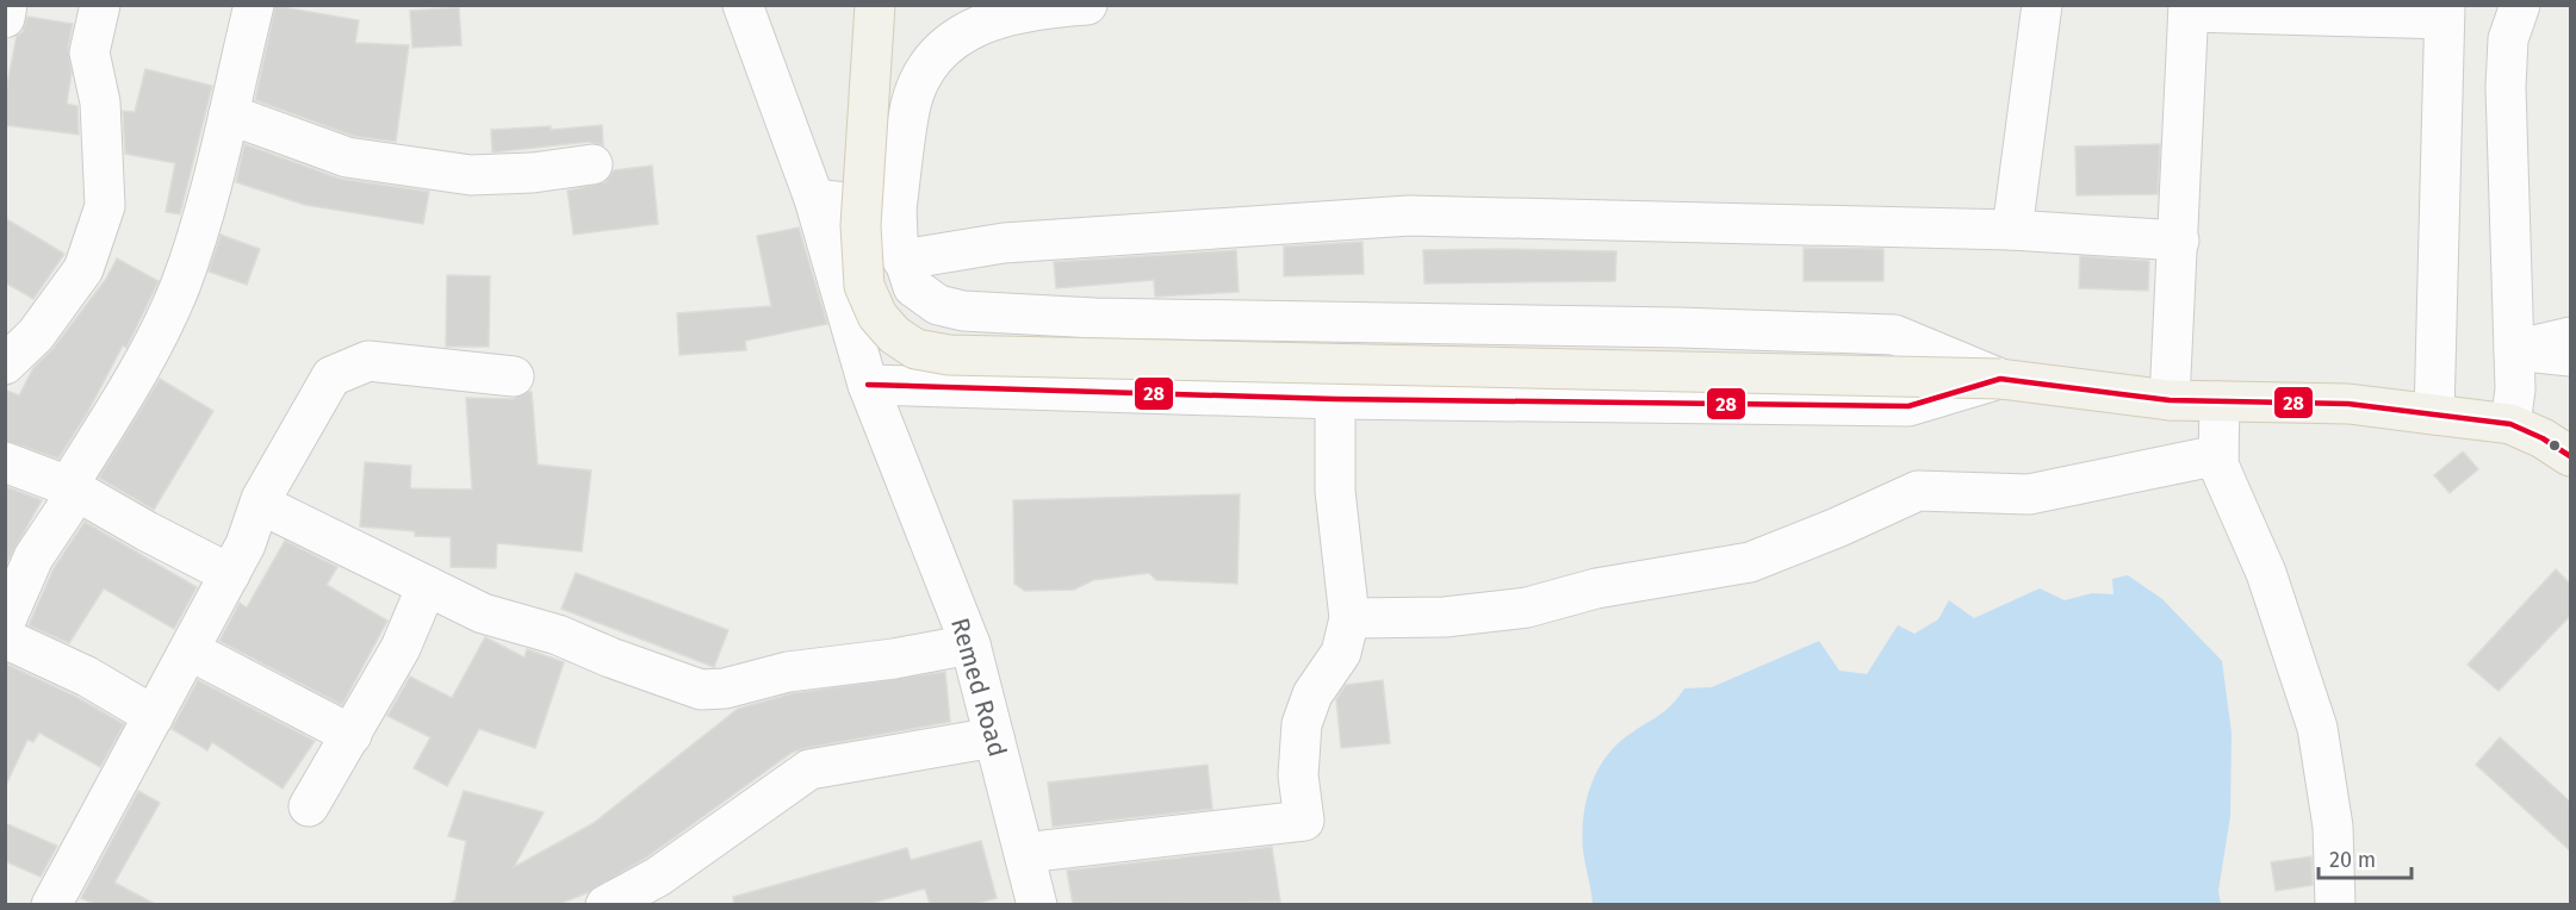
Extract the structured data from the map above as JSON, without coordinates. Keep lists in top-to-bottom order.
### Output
{
  "streets": {
    "street": ["Remed Road"]
  },
  "lines": ["transit line 28"],
  "scale_bar": "20 m"
}
